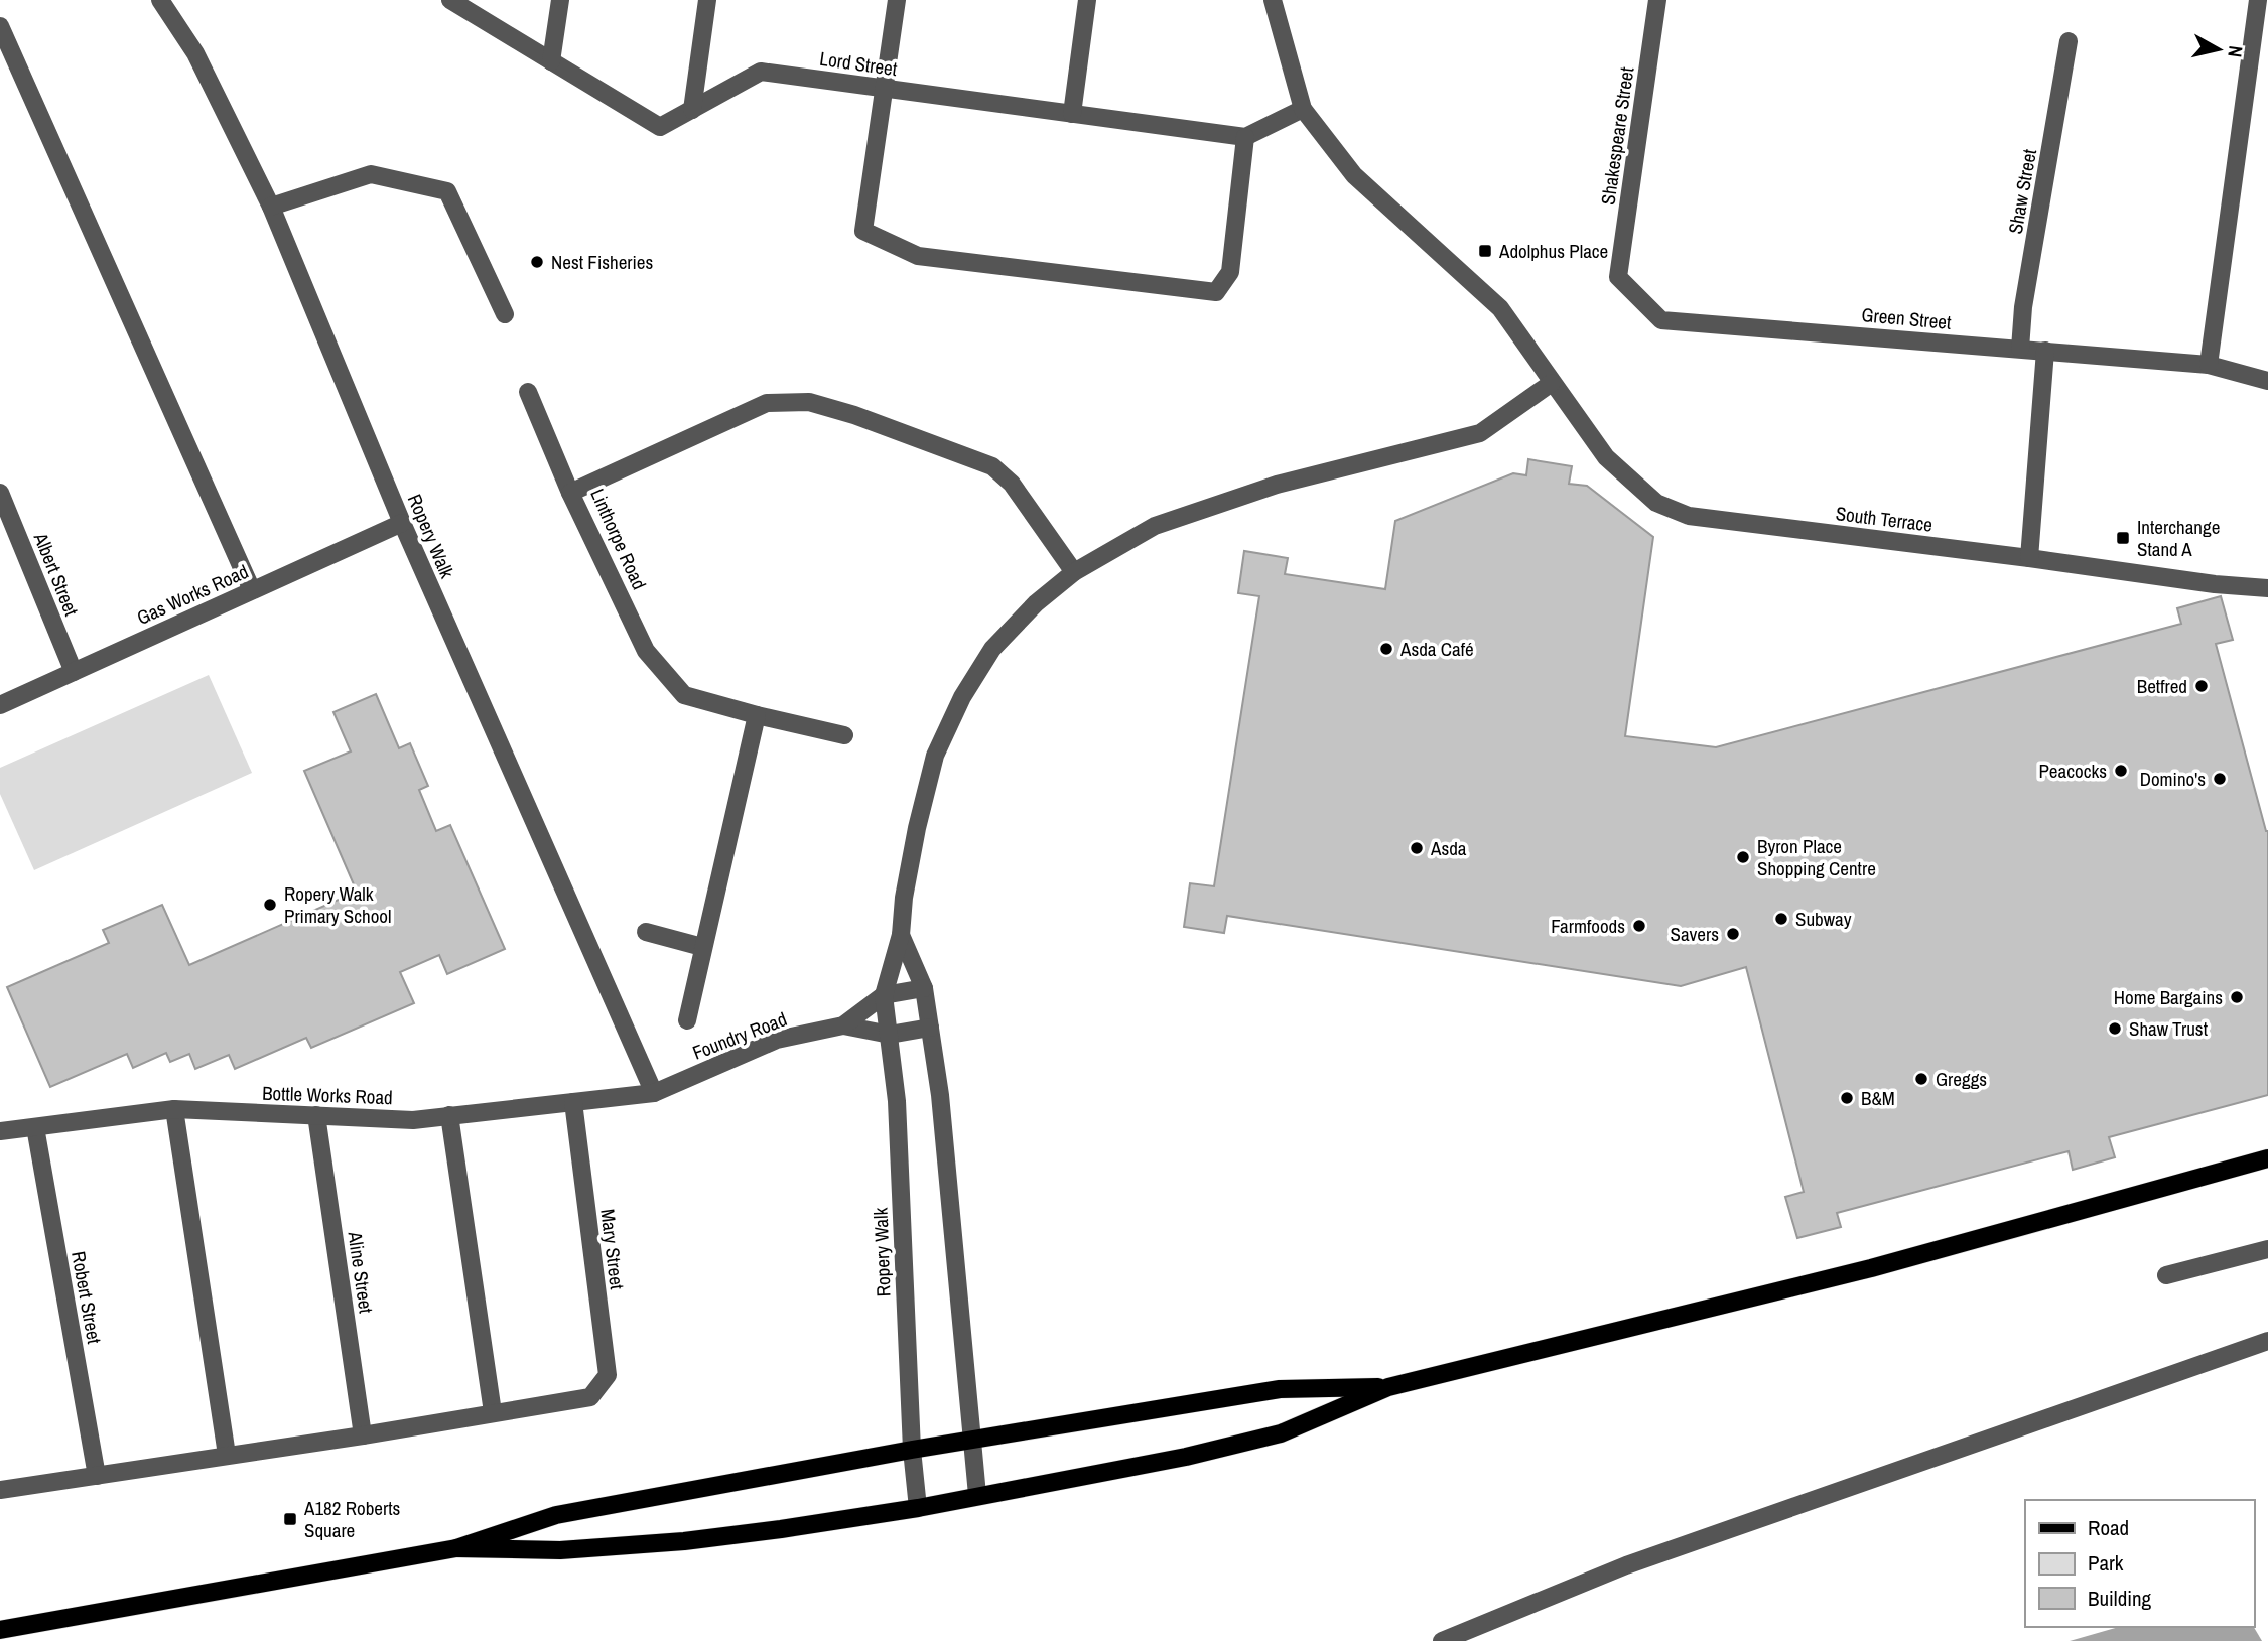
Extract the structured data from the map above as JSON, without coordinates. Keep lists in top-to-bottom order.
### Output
{
  "streets": {
    "street": [
      "Lord Street",
      "Shakespeare Street",
      "Shaw Street",
      "Green Street",
      "South Terrace",
      "Ropery Walk",
      "Linthorpe Road",
      "Albert Street",
      "Gas Works Road",
      "Foundry Road",
      "Bottle Works Road",
      "Mary Street",
      "Aline Street",
      "Robert Street"
    ]
  },
  "crossings": [
    ["Shakespeare Street", "Green Street"],
    ["Shaw Street", "Green Street"],
    ["Ropery Walk", "Gas Works Road"],
    ["Ropery Walk", "Foundry Road"],
    ["Ropery Walk", "Bottle Works Road"],
    ["Albert Street", "Gas Works Road"],
    ["Foundry Road", "Bottle Works Road"],
    ["Bottle Works Road", "Mary Street"],
    ["Bottle Works Road", "Aline Street"],
    ["Bottle Works Road", "Robert Street"]
  ],
  "places": {
    "transit": ["Adolphus Place", "Interchange Stand A", "A182 Roberts Square"],
    "other": [
      "Nest Fisheries",
      "Asda Café",
      "Betfred",
      "Peacocks",
      "Domino's",
      "Asda",
      "Byron Place Shopping Centre",
      "Ropery Walk Primary School",
      "Subway",
      "Farmfoods",
      "Savers",
      "Home Bargains",
      "Shaw Trust",
      "Greggs",
      "B&M"
    ]
  },
  "legend": ["Road", "Park", "Building"],
  "north": "right"
}
